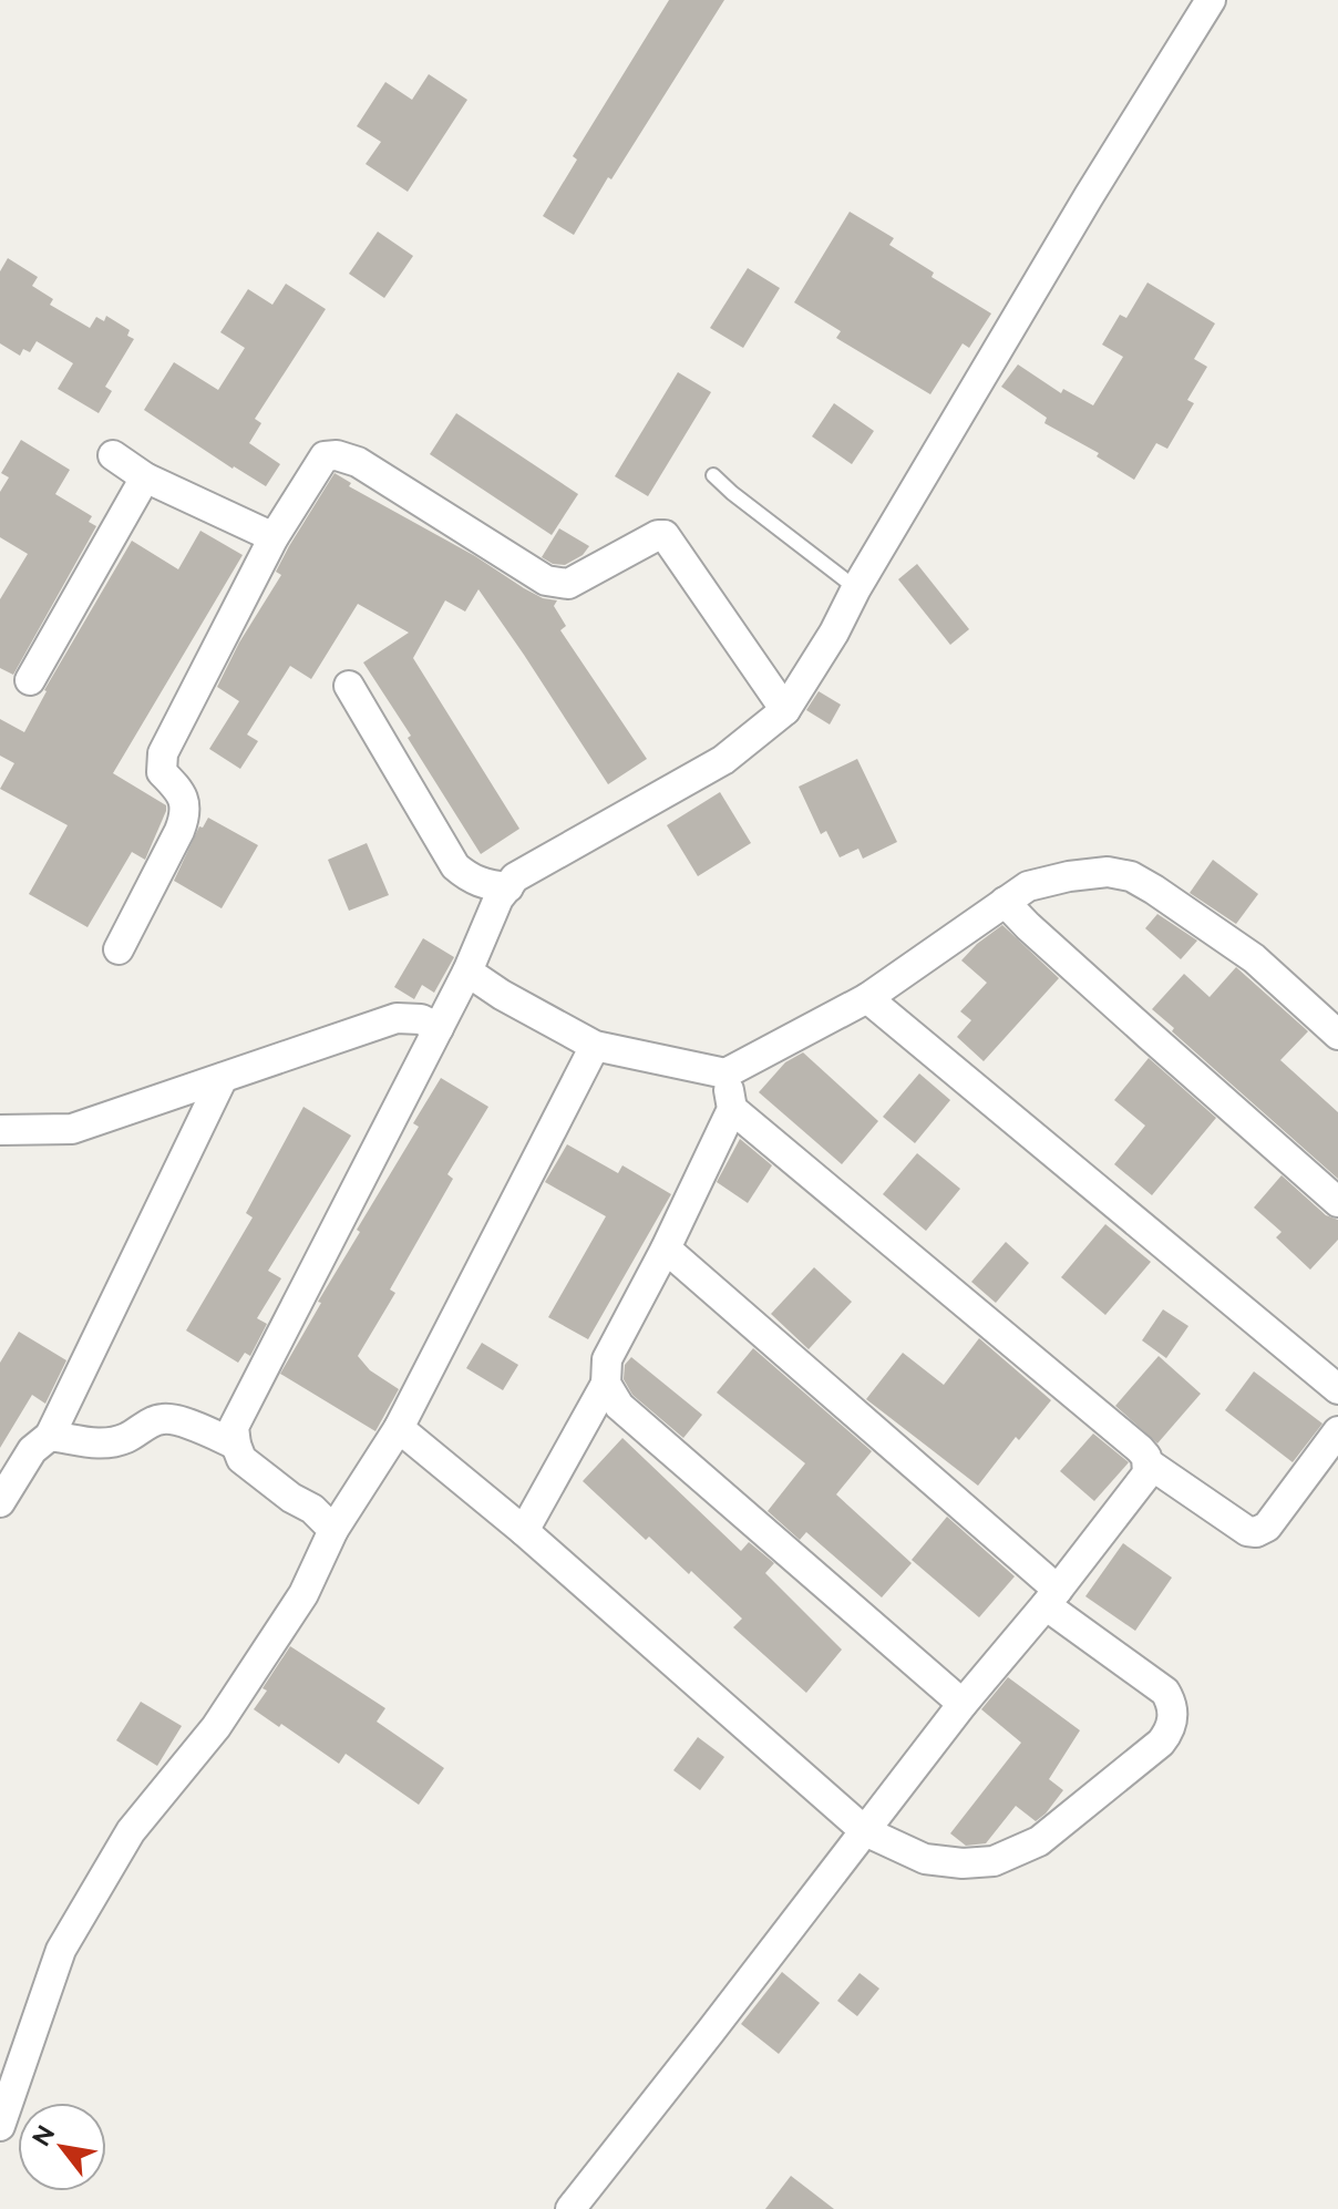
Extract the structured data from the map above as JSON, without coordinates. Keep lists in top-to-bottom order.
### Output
{
  "north": "top left"
}
